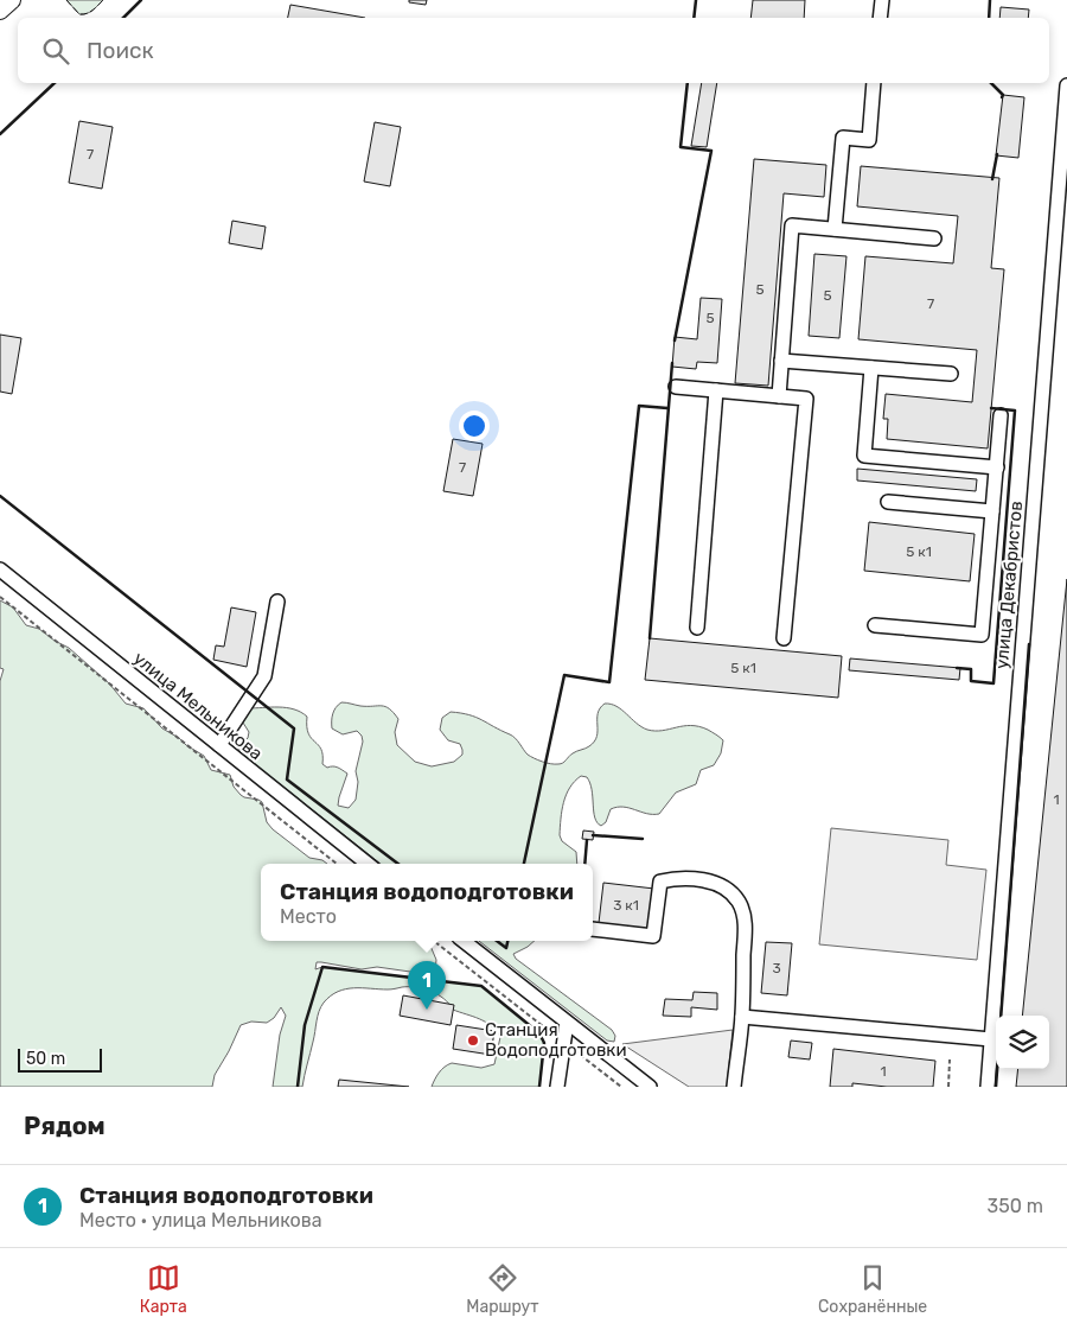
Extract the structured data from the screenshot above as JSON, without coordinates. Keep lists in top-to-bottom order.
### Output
{
  "streets": {
    "street": ["улица Декабристов", "улица Мельникова"]
  },
  "places": ["Станция Водоподготовки"],
  "house_numbers": [
    "7",
    "5",
    "5",
    "7",
    "5",
    "7",
    "5 к1",
    "5 к1",
    "1",
    "3 к1",
    "3",
    "1"
  ],
  "scale_bar": "50 m",
  "page": {
    "search": "Поиск",
    "popup": ["Станция водоподготовки", "Место"],
    "pins": "1",
    "scale": "50 m",
    "heading": "Рядом",
    "list": [
      {
        "mark": "1",
        "name": "Станция водоподготовки",
        "note": "Место · улица Мельникова",
        "value": "350 m"
      }
    ],
    "nav": ["Карта", "Маршрут", "Сохранённые"]
  }
}
